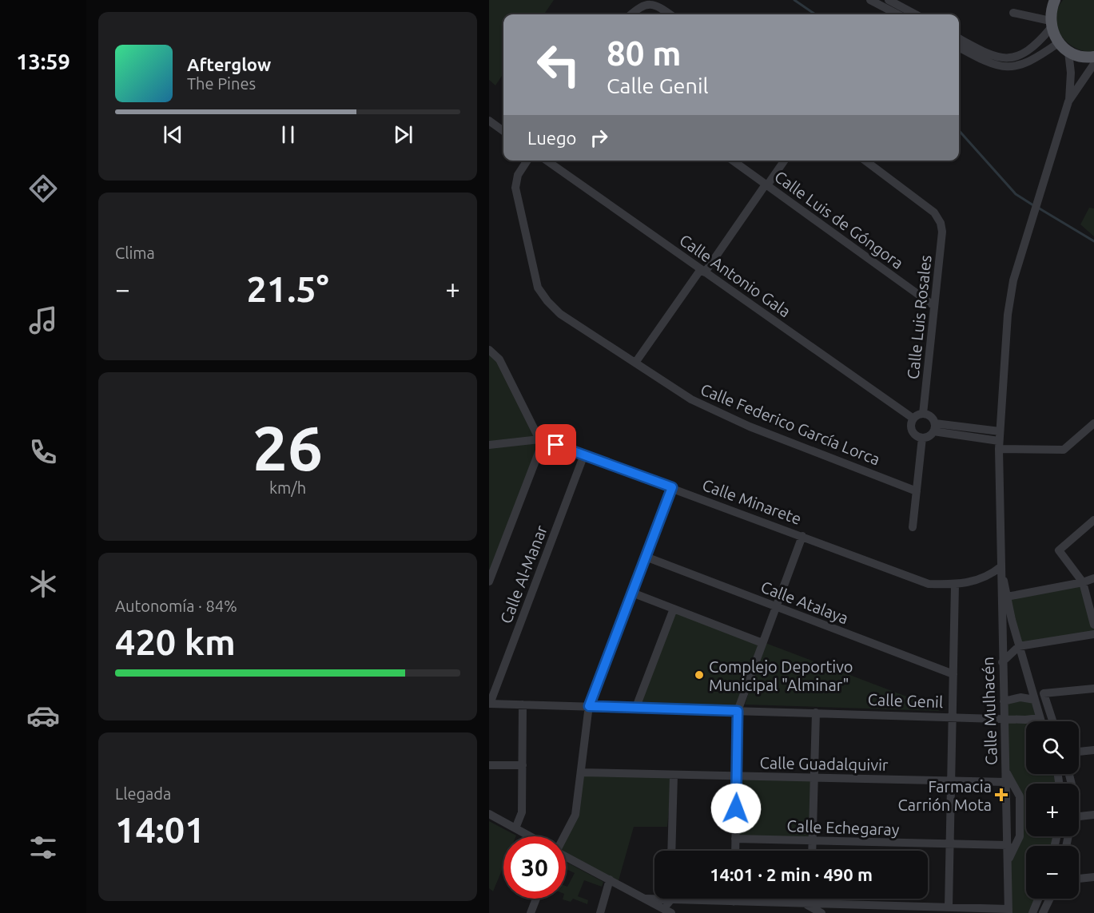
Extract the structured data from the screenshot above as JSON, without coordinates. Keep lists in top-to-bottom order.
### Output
{
  "streets": {
    "street": [
      "Calle Luis de Góngora",
      "Calle Antonio Gala",
      "Calle Luis Rosales",
      "Calle Federico García Lorca",
      "Calle Minarete",
      "Calle Al-Manar",
      "Calle Atalaya",
      "Calle Genil",
      "Calle Mulhacén",
      "Calle Guadalquivir",
      "Calle Echegaray"
    ]
  },
  "crossings": [
    ["Calle Luis de Góngora", "Calle Luis Rosales"],
    ["Calle Antonio Gala", "Calle Luis Rosales"],
    ["Calle Minarete", "Calle Al-Manar"],
    ["Calle Minarete", "Calle Mulhacén"],
    ["Calle Al-Manar", "Calle Genil"],
    ["Calle Genil", "Calle Mulhacén"],
    ["Calle Mulhacén", "Calle Guadalquivir"],
    ["Calle Mulhacén", "Calle Echegaray"]
  ],
  "places": {
    "other": ["Complejo Deportivo Municipal \"Alminar\""],
    "health": ["Farmacia Carrión Mota"]
  },
  "page": {
    "tabs": "13:59",
    "turn": ["80 m", "Calle Genil"],
    "song": ["Afterglow", "The Pines"],
    "then": "Luego",
    "tile": [
      "Clima",
      ["26", "km/h"],
      ["Autonomía · 84%", "420 km"],
      ["Llegada", "14:01"]
    ],
    "heat": ["−", "21.5°", "+"],
    "map_buttons": ["+", "−"],
    "limit": "30",
    "trip": "14:01 · 2 min · 490 m"
  }
}
